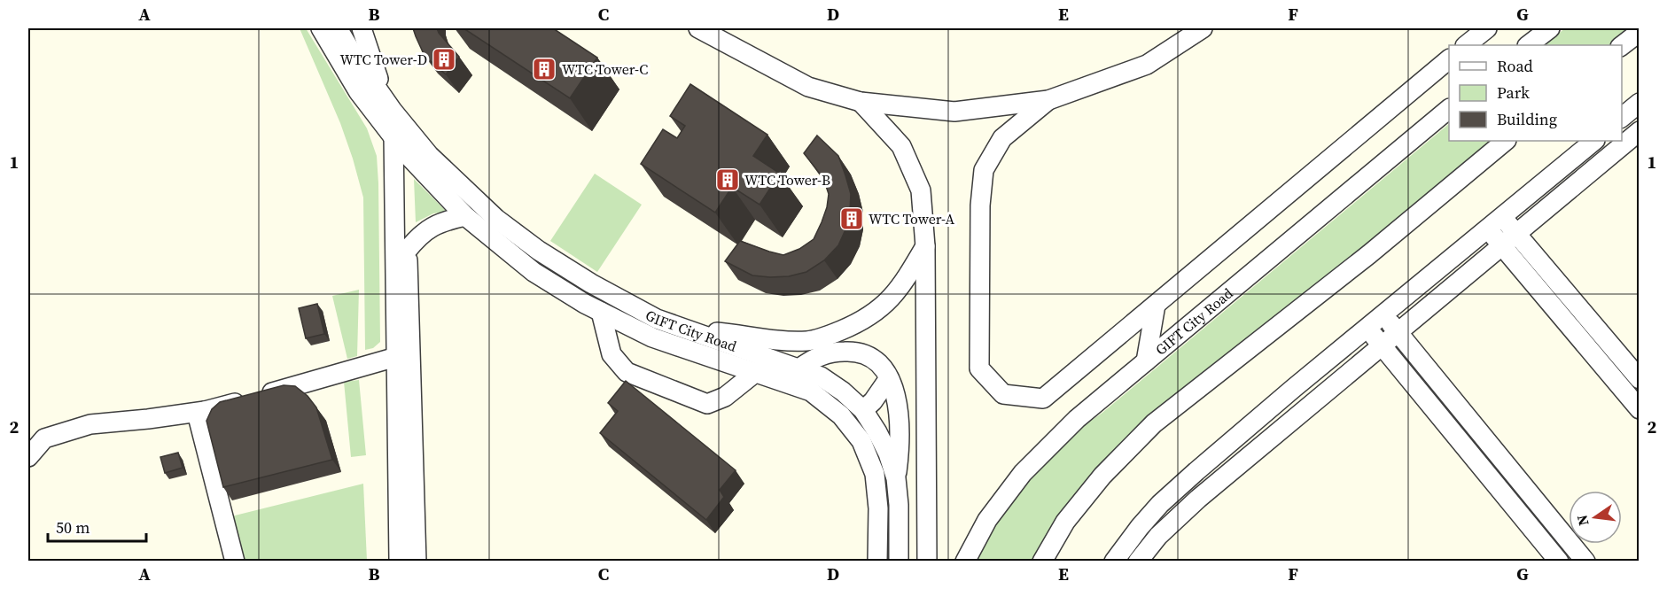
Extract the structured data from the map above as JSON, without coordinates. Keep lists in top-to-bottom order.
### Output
{
  "streets": {
    "street": ["GIFT City Road"]
  },
  "places": {
    "building": [
      "WTC Tower-D",
      "WTC Tower-C",
      "WTC Tower-B",
      "WTC Tower-A"
    ]
  },
  "legend": ["Road", "Park", "Building"],
  "scale_bar": "50 m",
  "north": "left",
  "grid": {
    "columns": [
      "A",
      "B",
      "C",
      "D",
      "E",
      "F",
      "G"
    ],
    "rows": ["1", "2"]
  }
}
